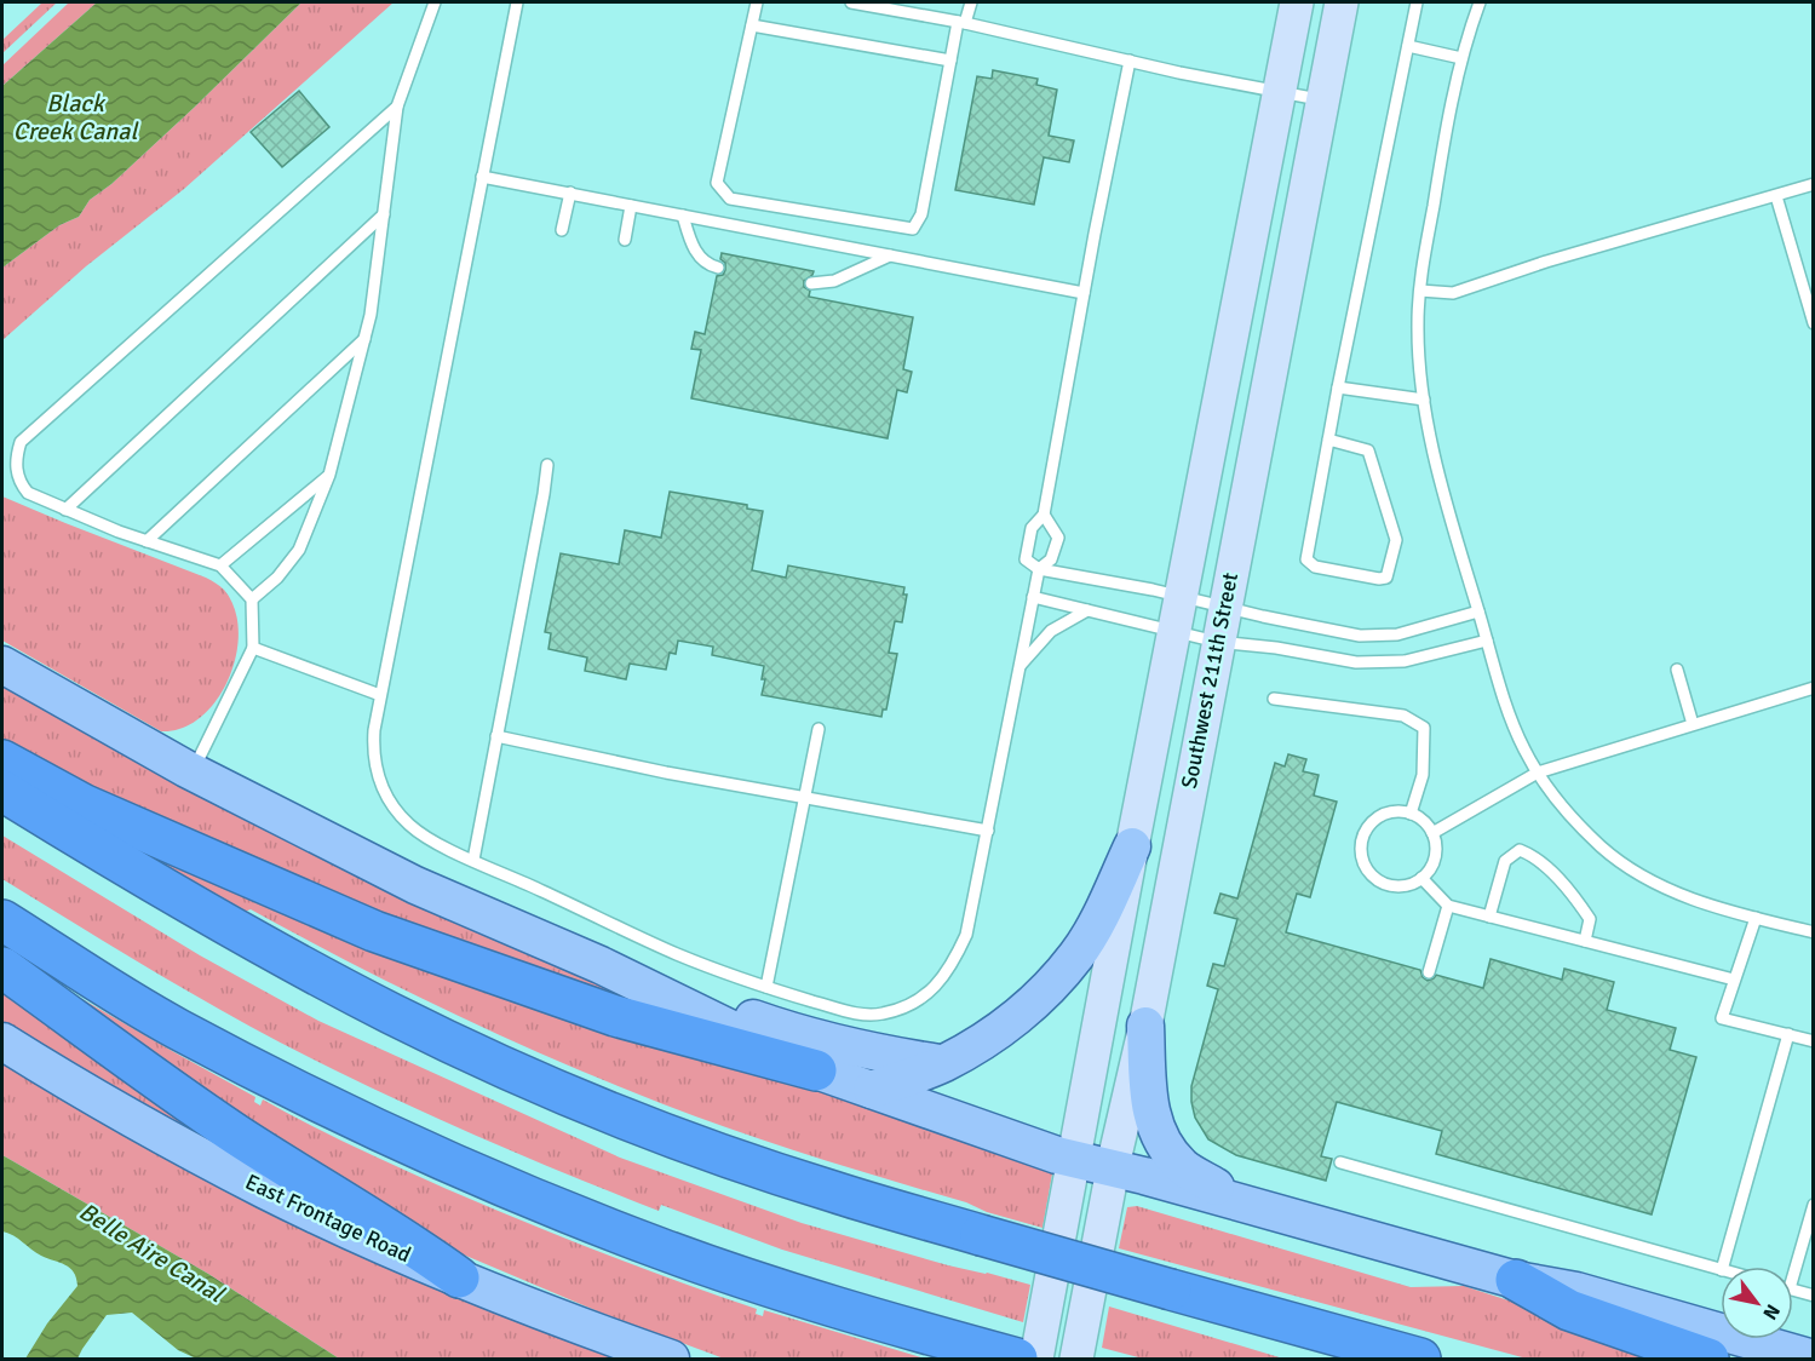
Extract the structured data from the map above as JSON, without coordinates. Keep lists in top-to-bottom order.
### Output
{
  "streets": {
    "main road": ["Southwest 211th Street", "East Frontage Road"]
  },
  "water": ["Black Creek Canal", "Belle Aire Canal"],
  "north": "bottom right"
}
